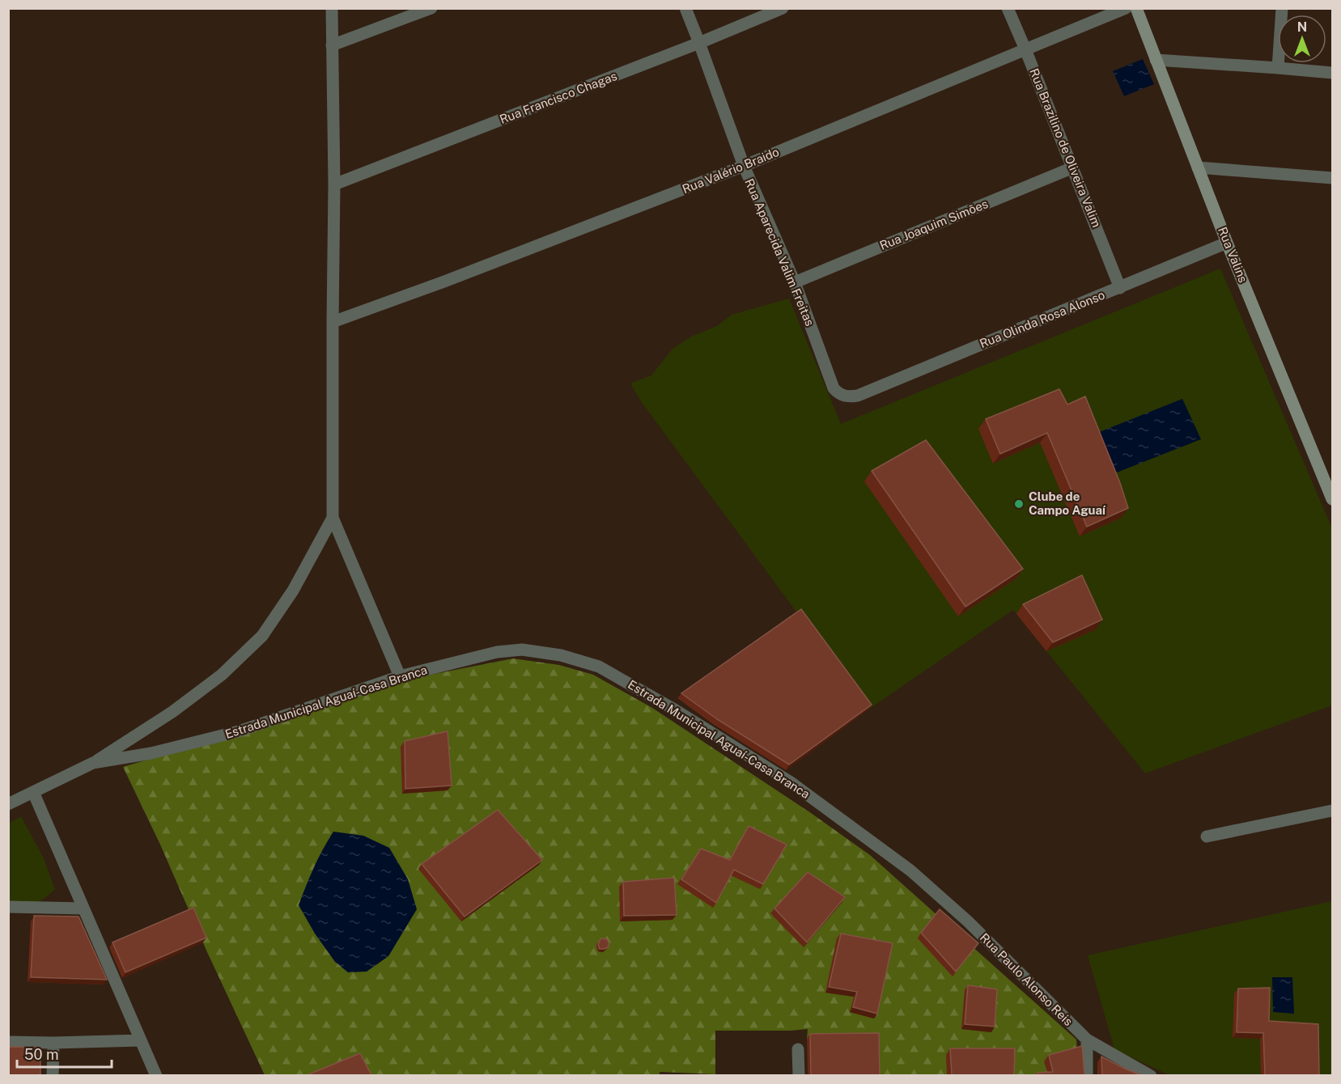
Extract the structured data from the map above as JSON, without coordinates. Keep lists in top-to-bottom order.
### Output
{
  "streets": {
    "street": [
      "Rua Francisco Chagas",
      "Rua Brazilino de Oliveira Valim",
      "Rua Valério Braido",
      "Rua Joaquim Simões",
      "Rua Aparecida Valim Freitas",
      "Rua Valins",
      "Rua Olinda Rosa Alonso",
      "Estrada Municipal Aguaí-Casa Branca",
      "Rua Paulo Alonso Reis"
    ]
  },
  "crossings": [
    ["Rua Francisco Chagas", "Rua Aparecida Valim Freitas"],
    ["Rua Brazilino de Oliveira Valim", "Rua Valério Braido"],
    ["Rua Brazilino de Oliveira Valim", "Rua Joaquim Simões"],
    ["Rua Brazilino de Oliveira Valim", "Rua Olinda Rosa Alonso"],
    ["Rua Valério Braido", "Rua Aparecida Valim Freitas"],
    ["Rua Joaquim Simões", "Rua Aparecida Valim Freitas"],
    ["Rua Aparecida Valim Freitas", "Rua Olinda Rosa Alonso"],
    ["Rua Valins", "Rua Olinda Rosa Alonso"],
    ["Estrada Municipal Aguaí-Casa Branca", "Rua Paulo Alonso Reis"]
  ],
  "places": ["Clube de Campo Aguaí"],
  "scale_bar": "50 m",
  "north": "top"
}
